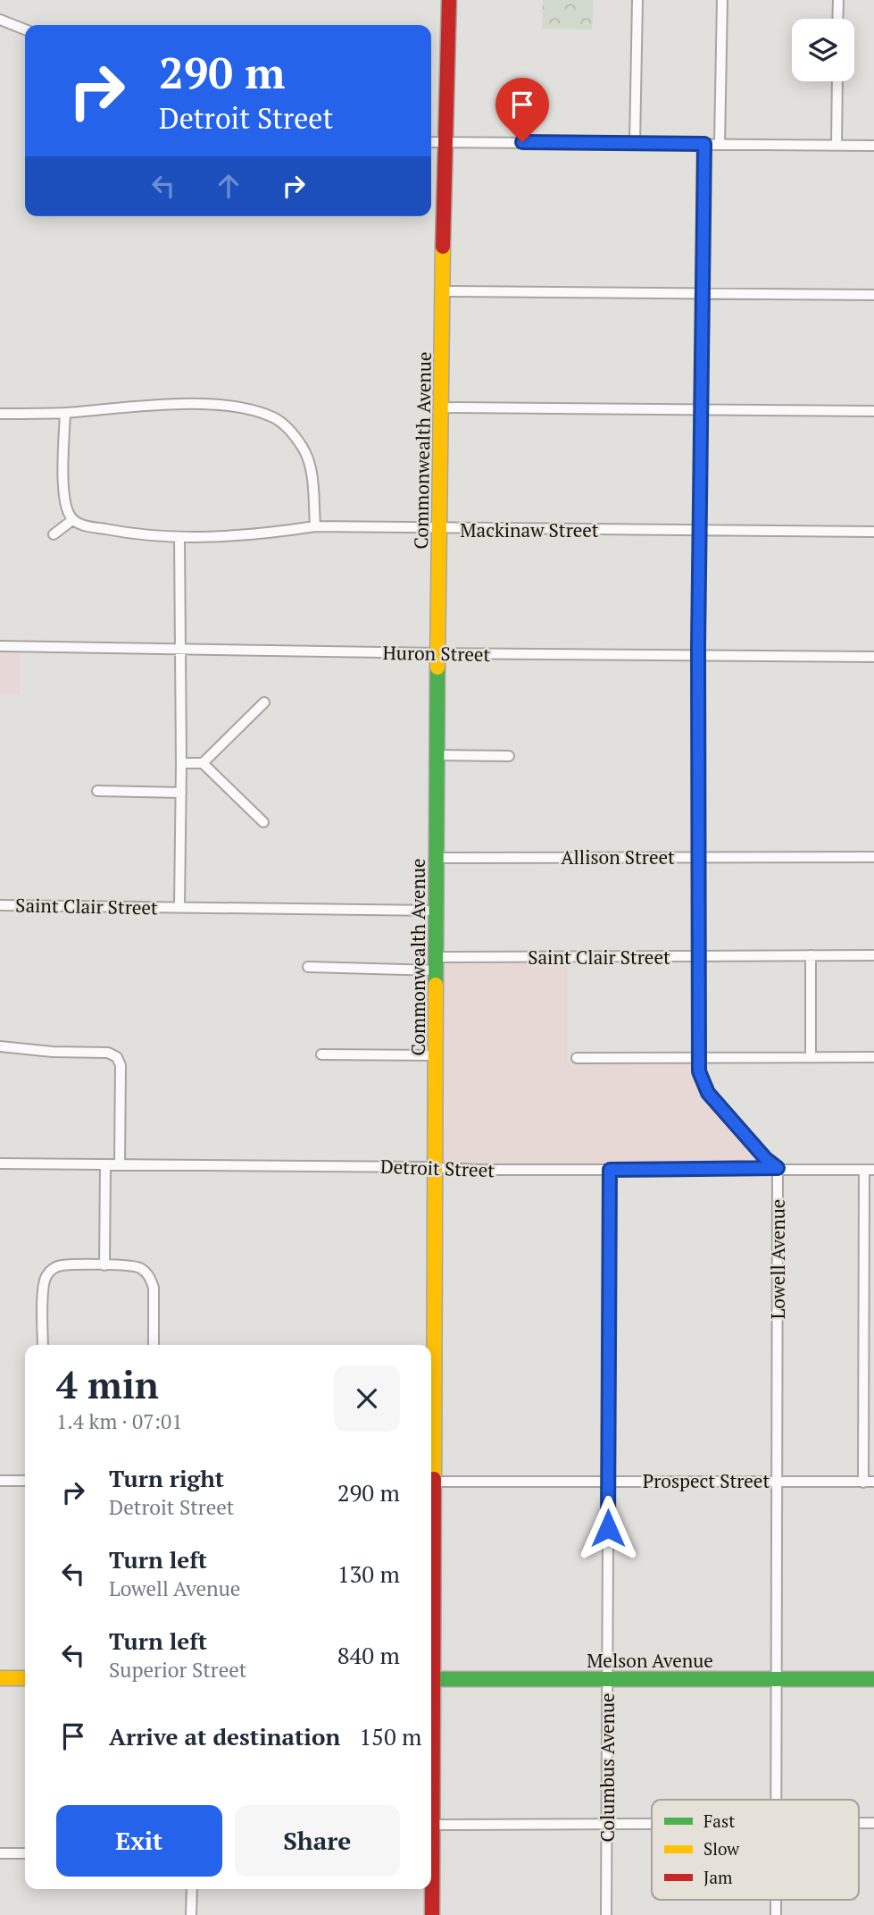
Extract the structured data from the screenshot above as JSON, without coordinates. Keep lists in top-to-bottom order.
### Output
{
  "streets": {
    "main road": ["Commonwealth Avenue", "Melson Avenue"],
    "street": [
      "Mackinaw Street",
      "Huron Street",
      "Allison Street",
      "Saint Clair Street",
      "Detroit Street",
      "Lowell Avenue",
      "Prospect Street",
      "Columbus Avenue"
    ]
  },
  "crossings": [
    ["Commonwealth Avenue", "Mackinaw Street"],
    ["Commonwealth Avenue", "Huron Street"],
    ["Commonwealth Avenue", "Allison Street"],
    ["Commonwealth Avenue", "Saint Clair Street"],
    ["Commonwealth Avenue", "Detroit Street"],
    ["Detroit Street", "Lowell Avenue"],
    ["Detroit Street", "Columbus Avenue"],
    ["Lowell Avenue", "Prospect Street"],
    ["Lowell Avenue", "Melson Avenue"],
    ["Prospect Street", "Columbus Avenue"],
    ["Melson Avenue", "Columbus Avenue"]
  ],
  "legend": ["Fast", "Slow", "Jam"],
  "page": {
    "turn": ["290 m", "Detroit Street"],
    "heading": ["4 min", "1.4 km · 07:01"],
    "list": [
      {
        "name": "Turn right",
        "note": "Detroit Street",
        "value": "290 m"
      },
      {
        "name": "Turn left",
        "note": "Lowell Avenue",
        "value": "130 m"
      },
      {
        "name": "Turn left",
        "note": "Superior Street",
        "value": "840 m"
      },
      {
        "name": "Arrive at destination",
        "value": "150 m"
      }
    ],
    "buttons": ["Exit", "Share"]
  }
}
